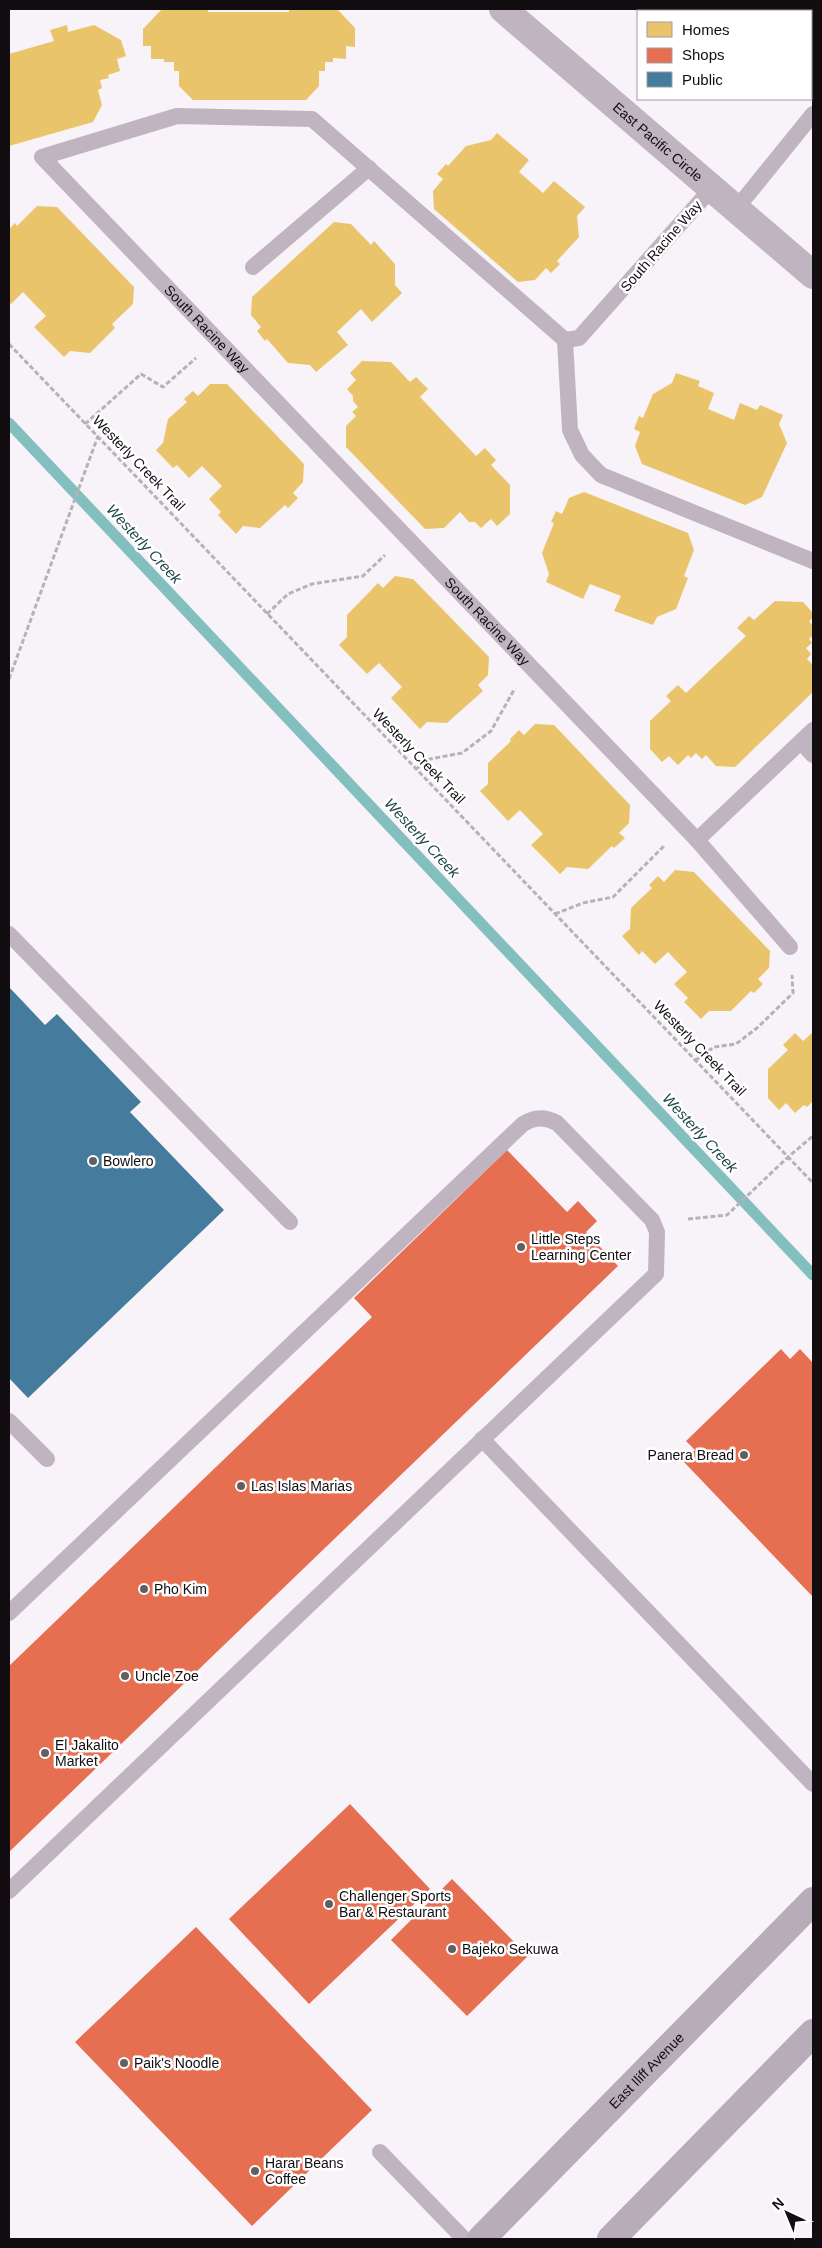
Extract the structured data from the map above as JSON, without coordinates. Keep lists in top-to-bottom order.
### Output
{
  "streets": {
    "main road": ["East Iliff Avenue"],
    "street": ["East Pacific Circle"],
    "lane": ["South Racine Way"],
    "path": ["Westerly Creek Trail"]
  },
  "crossings": [
    ["East Pacific Circle", "South Racine Way"]
  ],
  "water": ["Westerly Creek"],
  "places": [
    "Bowlero",
    "Little Steps Learning Center",
    "Panera Bread",
    "Las Islas Marias",
    "Pho Kim",
    "Uncle Zoe",
    "El Jakalito Market",
    "Challenger Sports Bar & Restaurant",
    "Bajeko Sekuwa",
    "Paik's Noodle",
    "Harar Beans Coffee"
  ],
  "legend": ["Homes", "Shops", "Public"],
  "north": "top left"
}
